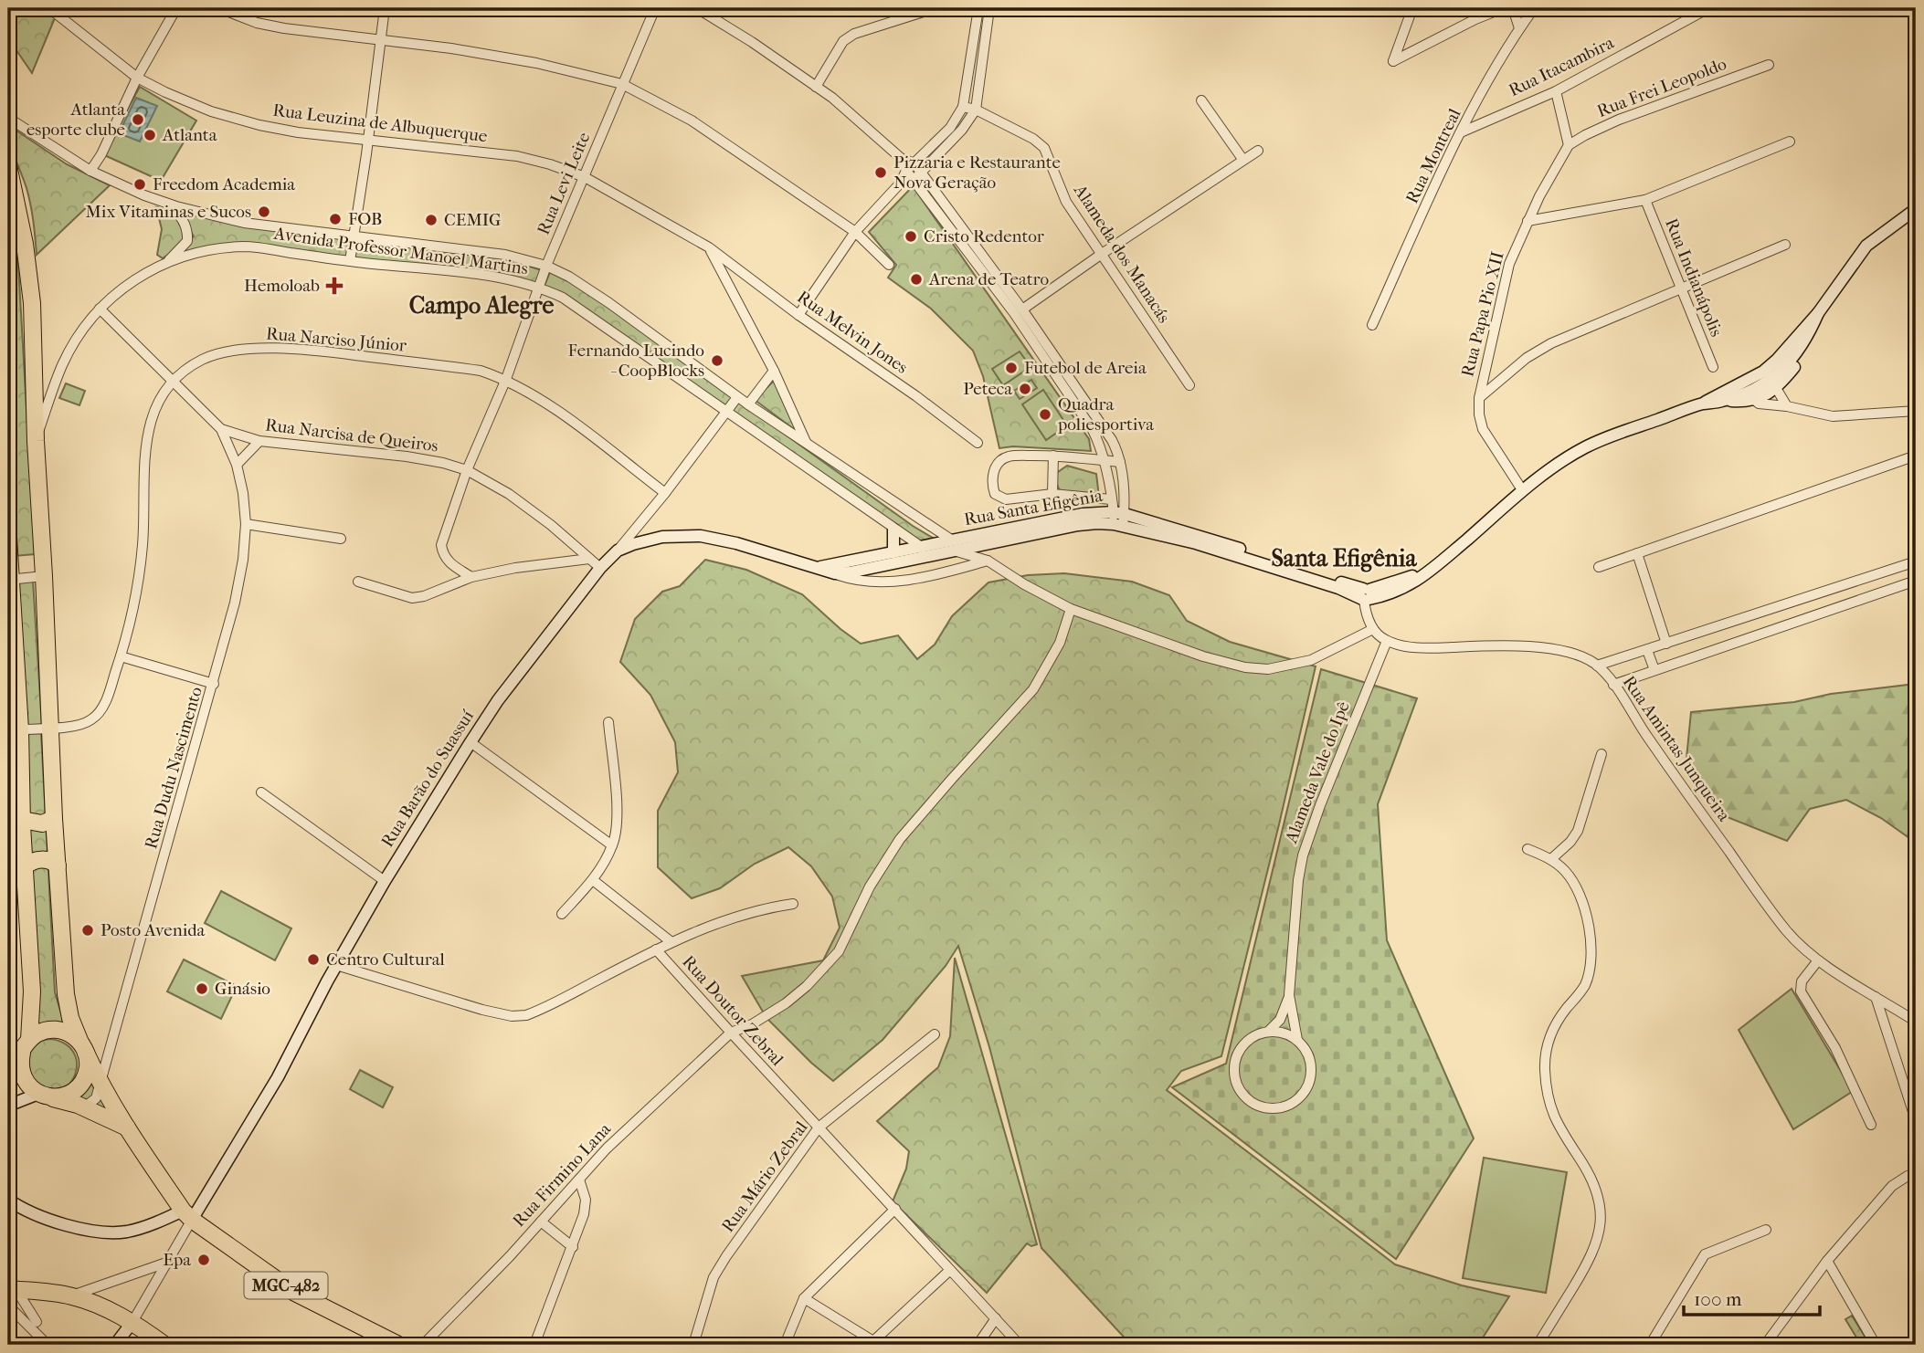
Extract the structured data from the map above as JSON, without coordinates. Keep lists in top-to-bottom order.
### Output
{
  "streets": {
    "highway": ["MGC-482"],
    "main road": ["Rua Santa Efigênia", "Rua Barão do Suassuí"],
    "street": [
      "Rua Itacambira",
      "Rua Frei Leopoldo",
      "Rua Leuzina de Albuquerque",
      "Rua Montreal",
      "Rua Levi Leite",
      "Avenida Professor Manoel Martins",
      "Alameda dos Manacás",
      "Rua Indianápolis",
      "Rua Papa Pio XII",
      "Rua Melvin Jones",
      "Rua Narciso Júnior",
      "Rua Narcisa de Queiros",
      "Rua Amintas Junqueira",
      "Rua Dudu Nascimento",
      "Alameda Vale do Ipê",
      "Rua Doutor Zebral",
      "Rua Firmino Lana",
      "Rua Mário Zebral"
    ]
  },
  "crossings": [
    ["Rua Itacambira", "Rua Montreal"],
    ["Rua Frei Leopoldo", "Rua Papa Pio XII"],
    ["Rua Leuzina de Albuquerque", "Rua Levi Leite"],
    ["Rua Leuzina de Albuquerque", "Rua Melvin Jones"],
    ["Rua Levi Leite", "Avenida Professor Manoel Martins"],
    ["Rua Levi Leite", "Rua Melvin Jones"],
    ["Rua Levi Leite", "Rua Narciso Júnior"],
    ["Rua Levi Leite", "Rua Narcisa de Queiros"],
    ["Avenida Professor Manoel Martins", "Rua Santa Efigênia"],
    ["Avenida Professor Manoel Martins", "Rua Barão do Suassuí"],
    ["Avenida Professor Manoel Martins", "Rua Firmino Lana"],
    ["Avenida Professor Manoel Martins", "MGC-482"],
    ["Rua Narciso Júnior", "Rua Barão do Suassuí"],
    ["Rua Narciso Júnior", "MGC-482"],
    ["Rua Narcisa de Queiros", "Rua Dudu Nascimento"],
    ["Rua Narcisa de Queiros", "Rua Barão do Suassuí"],
    ["Rua Santa Efigênia", "Rua Barão do Suassuí"],
    ["Rua Amintas Junqueira", "Alameda Vale do Ipê"],
    ["Rua Dudu Nascimento", "MGC-482"],
    ["Rua Barão do Suassuí", "MGC-482"],
    ["Rua Doutor Zebral", "Rua Firmino Lana"],
    ["Rua Doutor Zebral", "Rua Mário Zebral"]
  ],
  "districts": ["Campo Alegre", "Santa Efigênia"],
  "places": {
    "other": [
      "Atlanta esporte clube",
      "Atlanta",
      "Pizzaria e Restaurante Nova Geração",
      "Freedom Academia",
      "Mix Vitaminas e Sucos",
      "FOB",
      "CEMIG",
      "Cristo Redentor",
      "Arena de Teatro",
      "Fernando Lucindo - CoopBlocks",
      "Futebol de Areia",
      "Peteca",
      "Quadra poliesportiva",
      "Posto Avenida",
      "Centro Cultural",
      "Ginásio",
      "Epa"
    ],
    "health": ["Hemoloab"]
  },
  "scale_bar": "100 m"
}
